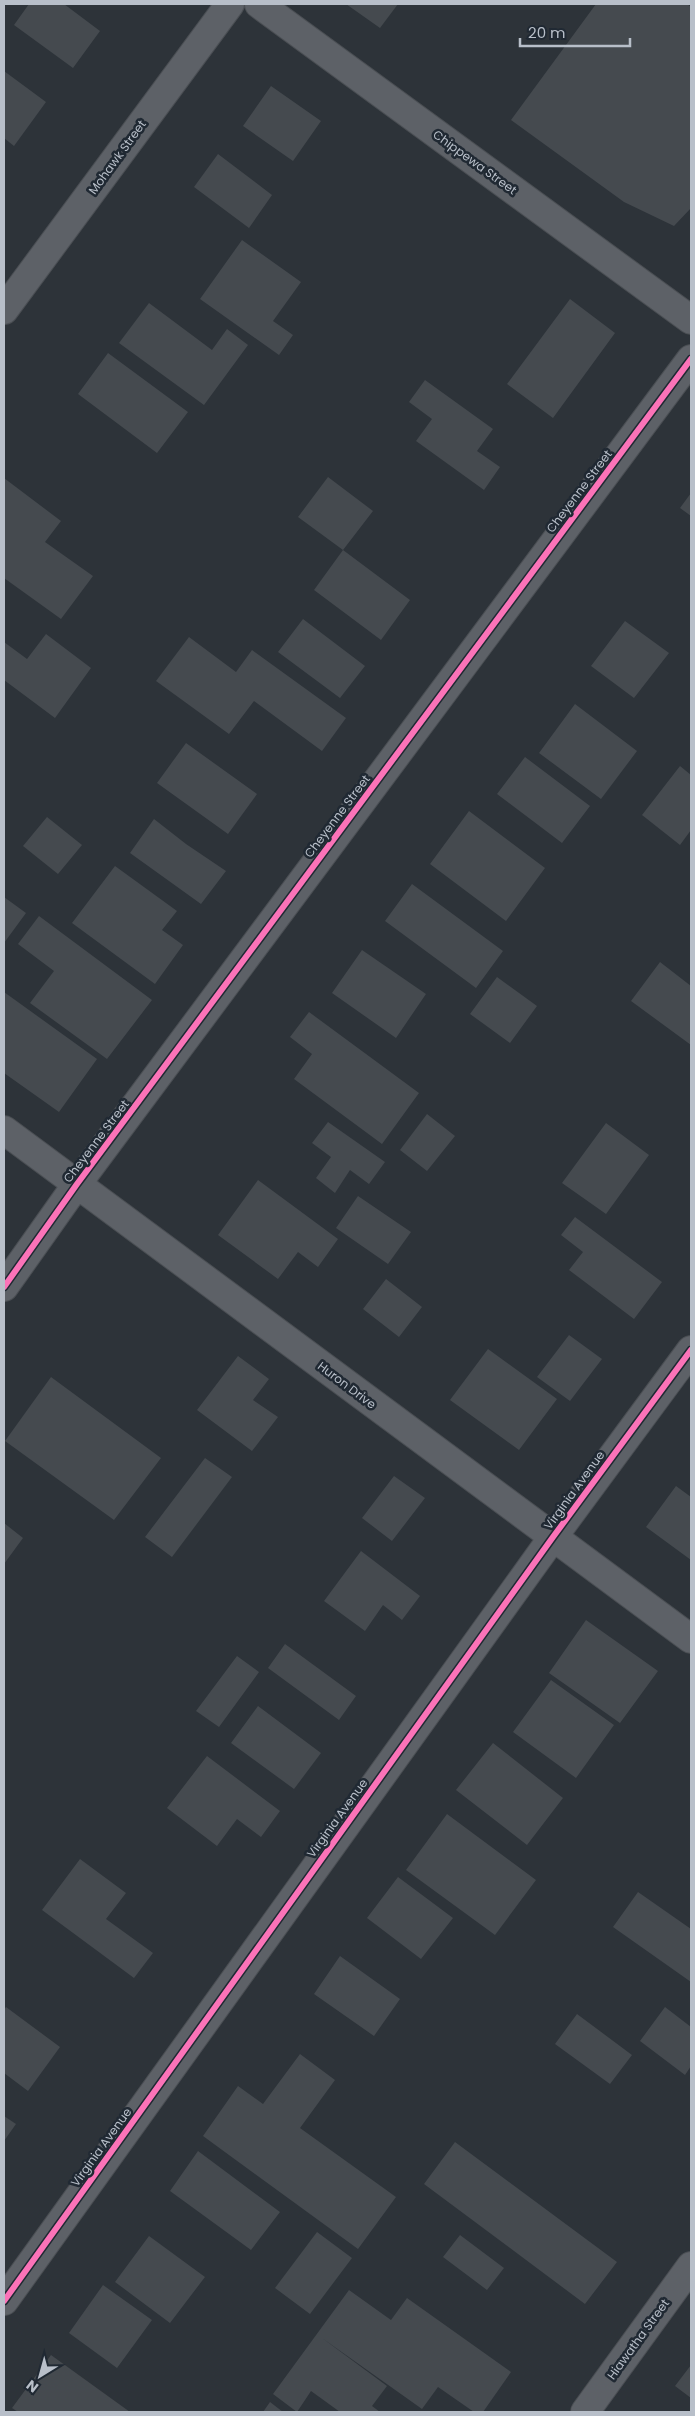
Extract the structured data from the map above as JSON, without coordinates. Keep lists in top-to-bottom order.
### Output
{
  "streets": {
    "street": [
      "Mohawk Street",
      "Chippewa Street",
      "Cheyenne Street",
      "Huron Drive",
      "Virginia Avenue",
      "Hiawatha Street"
    ]
  },
  "crossings": [
    ["Cheyenne Street", "Huron Drive"],
    ["Huron Drive", "Virginia Avenue"]
  ],
  "scale_bar": "20 m",
  "north": "bottom left"
}
